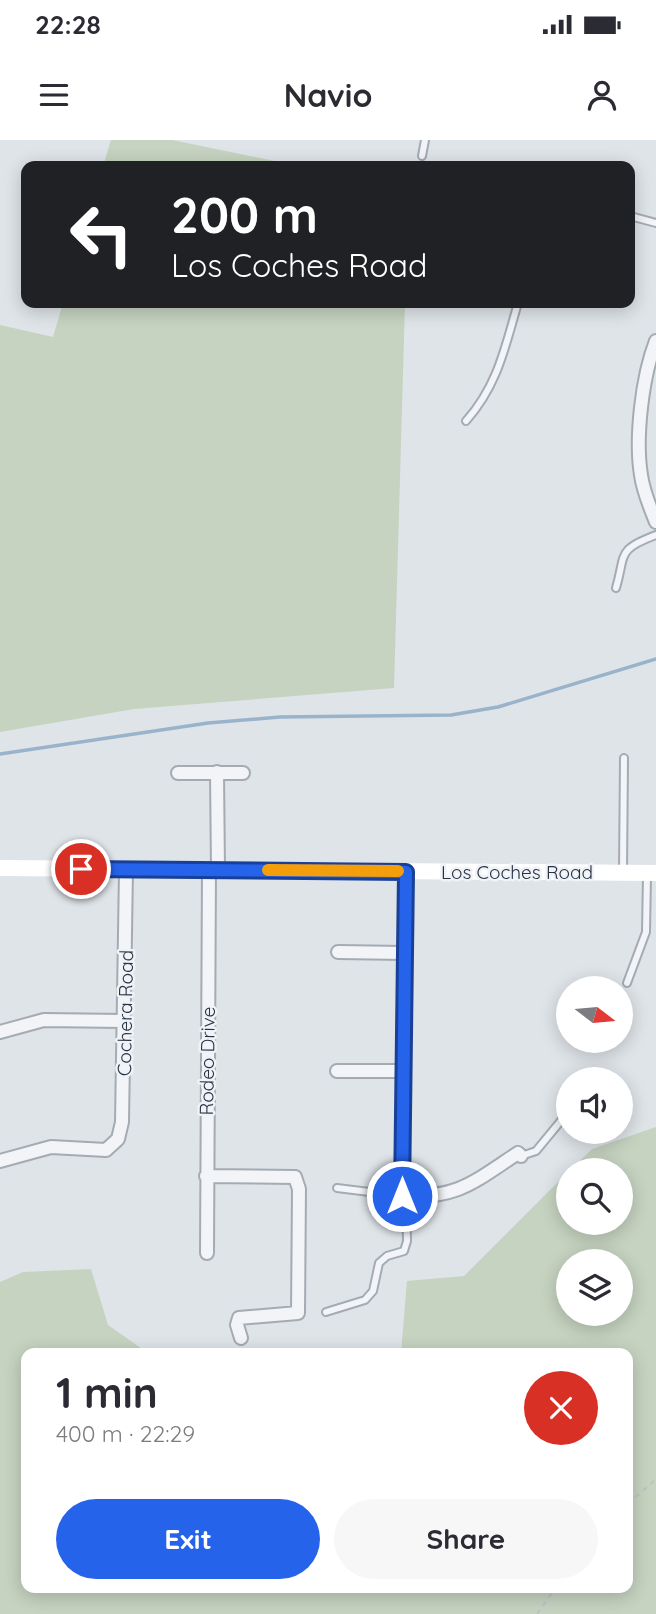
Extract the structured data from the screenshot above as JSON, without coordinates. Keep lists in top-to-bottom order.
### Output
{
  "streets": {
    "main road": ["Los Coches Road"],
    "street": ["Cochera Road", "Rodeo Drive"]
  },
  "crossings": [
    ["Los Coches Road", "Cochera Road"],
    ["Los Coches Road", "Rodeo Drive"]
  ],
  "north": "right",
  "page": {
    "status": "22:28",
    "header": "Navio",
    "turn": ["200 m", "Los Coches Road"],
    "heading": ["1 min", "400 m · 22:29"],
    "buttons": ["Exit", "Share"]
  }
}
